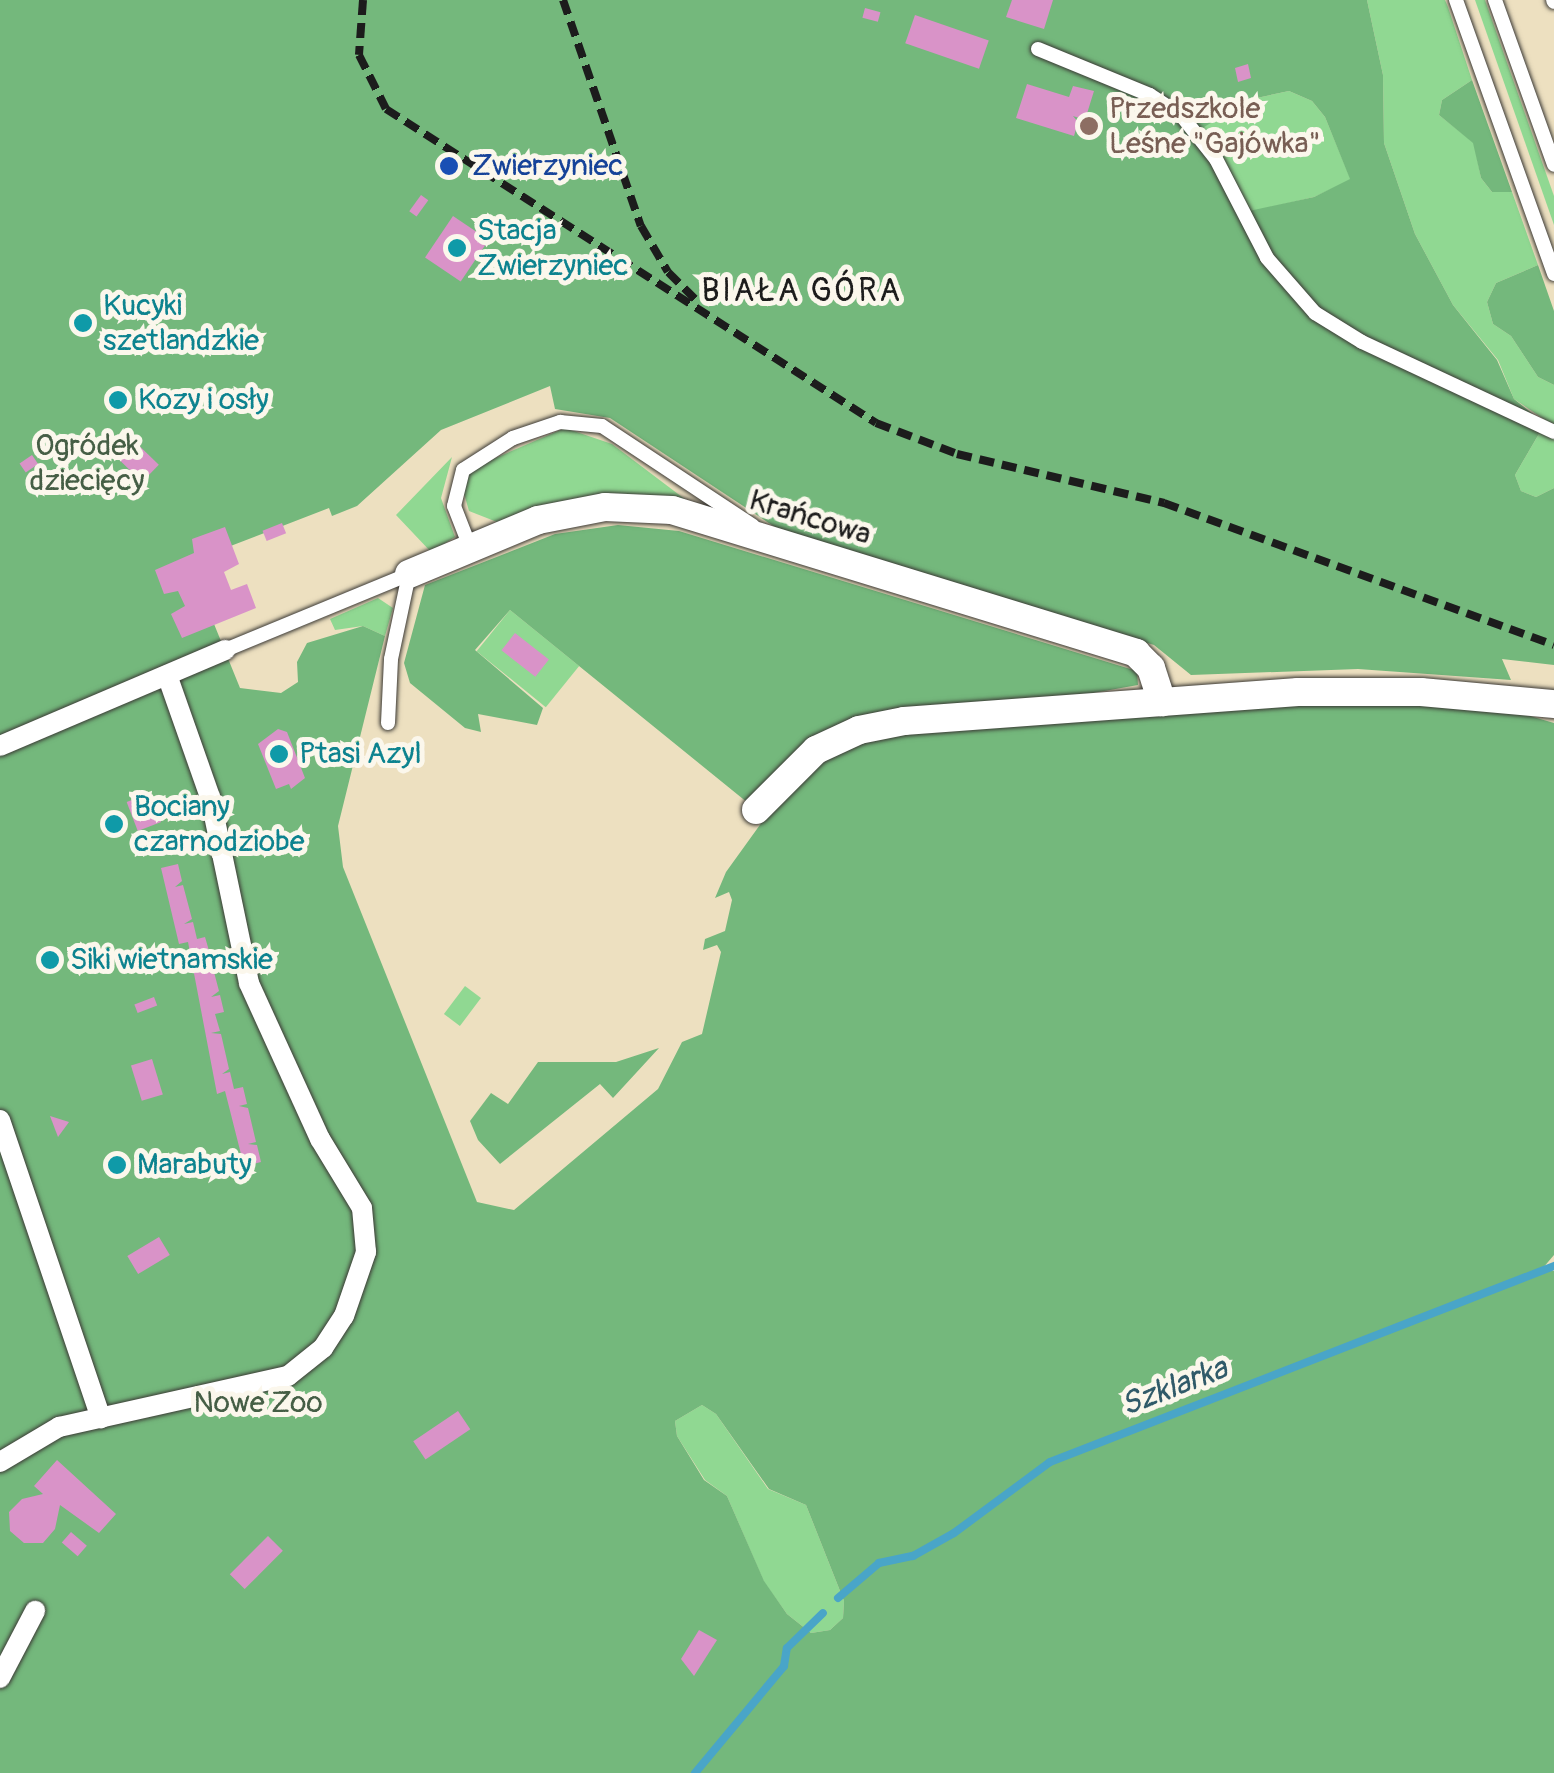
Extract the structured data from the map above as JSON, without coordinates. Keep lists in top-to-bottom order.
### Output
{
  "streets": {
    "street": ["Krańcowa"]
  },
  "districts": ["BIAŁA GÓRA"],
  "water": ["Szklarka"],
  "parks": ["Ogródek dziecięcy", "Nowe Zoo"],
  "places": [
    "Przedszkole Leśne \"Gajówka\"",
    "Zwierzyniec",
    "Stacja Zwierzyniec",
    "Kucyki szetlandzkie",
    "Kozy i osły",
    "Ptasi Azyl",
    "Bociany czarnodziobe",
    "Siki wietnamskie",
    "Marabuty"
  ]
}
